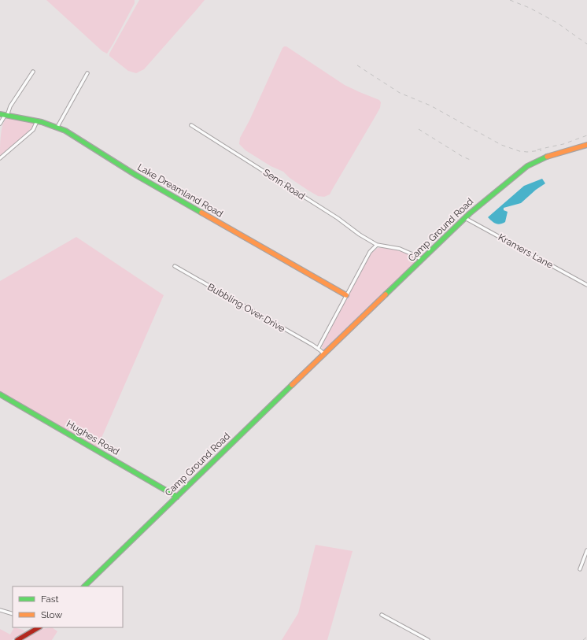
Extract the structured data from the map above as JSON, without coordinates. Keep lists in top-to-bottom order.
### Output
{
  "streets": {
    "street": [
      "Senn Road",
      "Lake Dreamland Road",
      "Camp Ground Road",
      "Kramers Lane",
      "Bubbling Over Drive",
      "Hughes Road"
    ]
  },
  "crossings": [
    ["Camp Ground Road", "Kramers Lane"],
    ["Camp Ground Road", "Hughes Road"]
  ],
  "legend": ["Fast", "Slow"]
}
